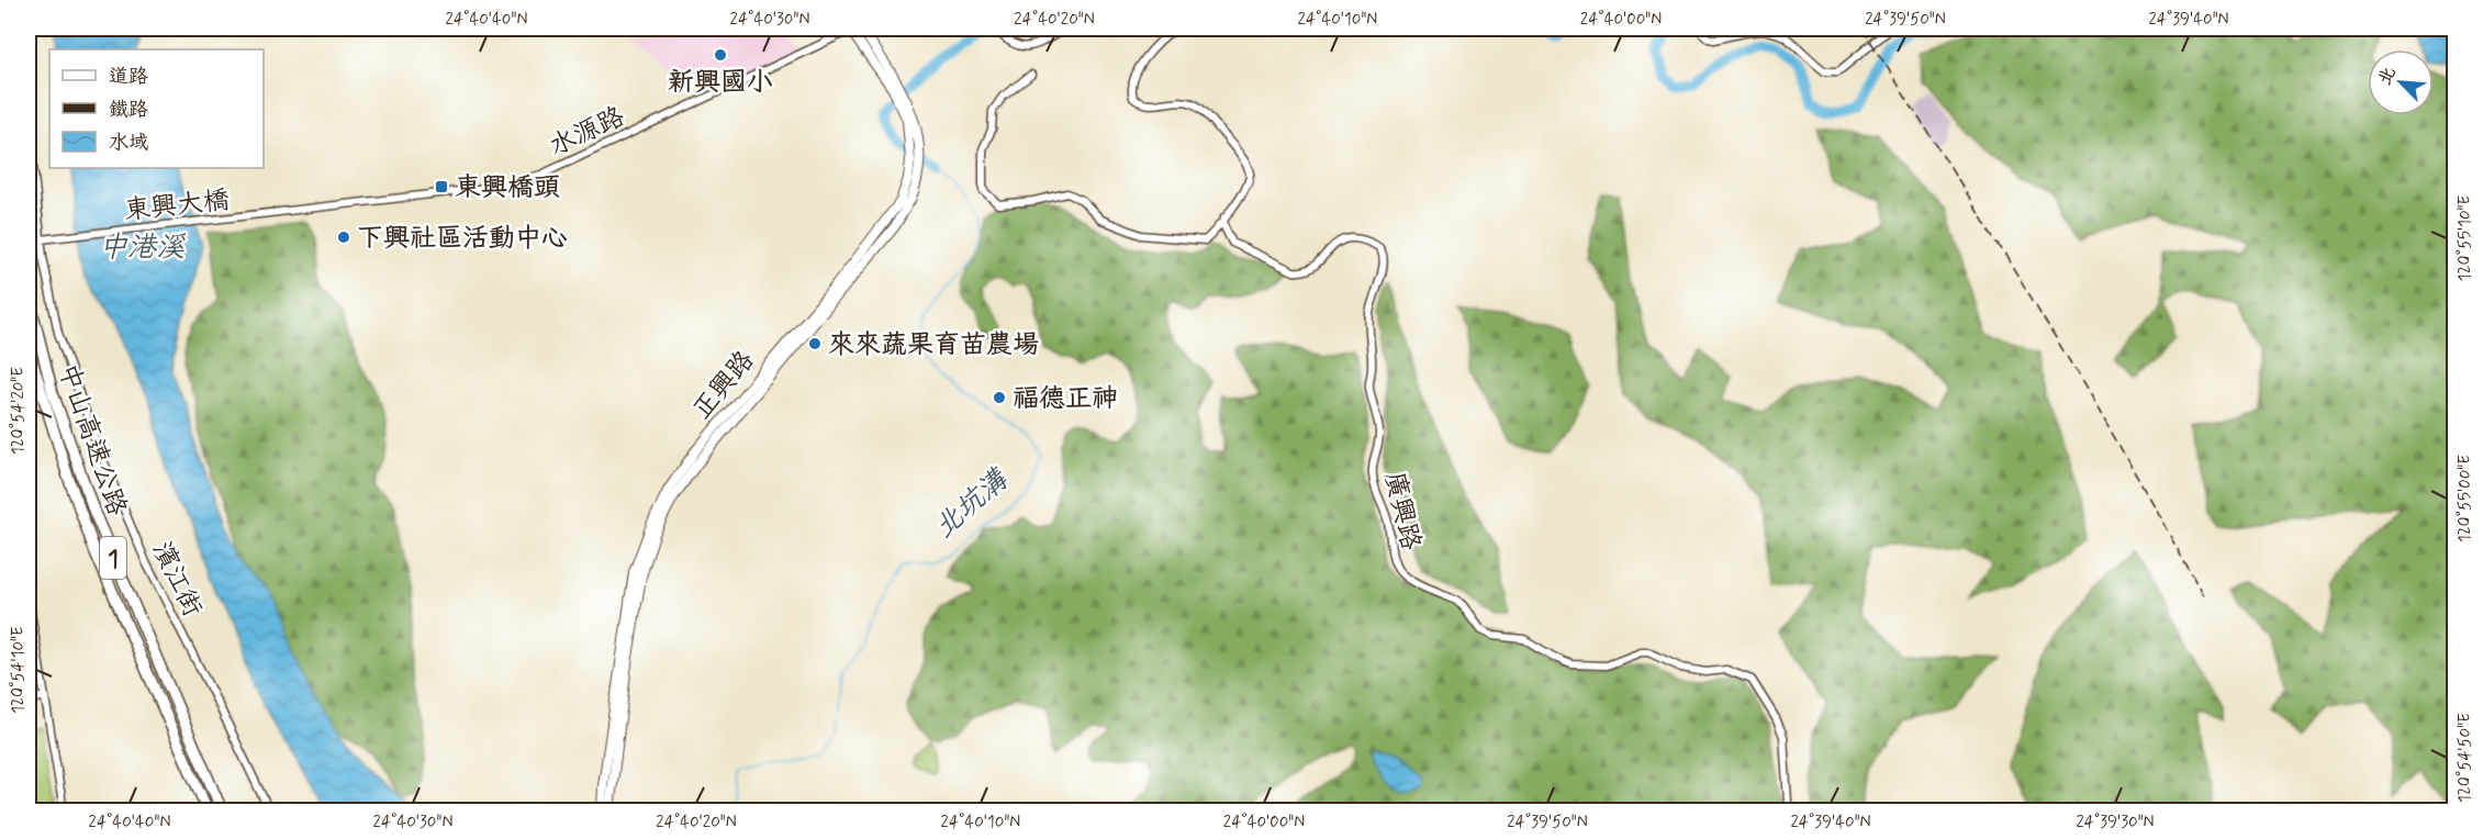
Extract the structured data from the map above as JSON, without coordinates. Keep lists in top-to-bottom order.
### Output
{
  "streets": {
    "highway": ["中山高速公路", "1"],
    "main road": ["正興路"],
    "street": [
      "水源路",
      "東興大橋",
      "廣興路",
      "濱江街"
    ]
  },
  "crossings": [
    ["水源路", "東興大橋"],
    ["水源路", "正興路"],
    ["東興大橋", "濱江街"]
  ],
  "water": ["中港溪", "北坑溝"],
  "places": {
    "other": [
      "新興國小",
      "下興社區活動中心",
      "來來蔬果育苗農場",
      "福德正神"
    ],
    "transit": ["東興橋頭"]
  },
  "legend": ["道路", "鐵路", "水域"],
  "north": "top left",
  "coordinates": [
    "24°40'40\"N",
    "24°40'30\"N",
    "24°40'20\"N",
    "24°40'10\"N",
    "24°40'00\"N",
    "24°39'50\"N",
    "24°39'40\"N",
    "120°55'10\"E",
    "120°54'20\"E",
    "120°55'00\"E",
    "120°54'10\"E",
    "120°54'50\"E",
    "24°39'30\"N"
  ]
}
